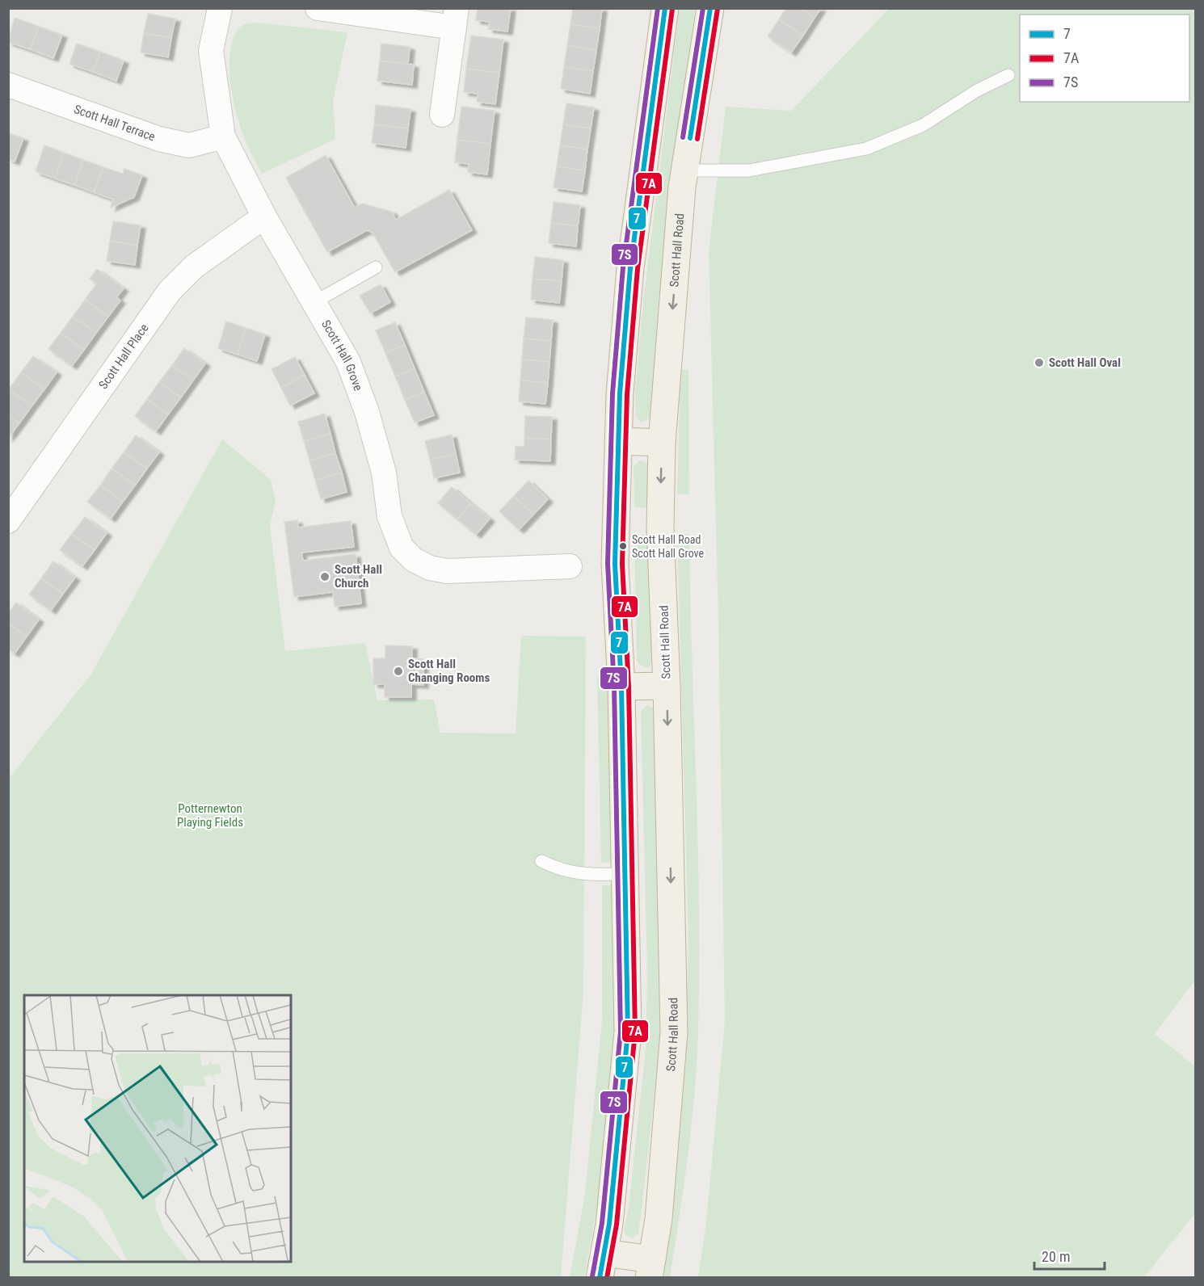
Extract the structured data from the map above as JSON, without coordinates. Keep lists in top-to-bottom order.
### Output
{
  "streets": {
    "highway": ["Scott Hall Road"],
    "street": ["Scott Hall Terrace", "Scott Hall Grove", "Scott Hall Place"]
  },
  "crossings": [
    ["Scott Hall Terrace", "Scott Hall Grove"],
    ["Scott Hall Grove", "Scott Hall Place"]
  ],
  "parks": ["Potternewton Playing Fields"],
  "places": [
    "Scott Hall Oval",
    "Scott Hall Road Scott Hall Grove",
    "Scott Hall Church",
    "Scott Hall Changing Rooms"
  ],
  "lines": ["transit line 7", "transit line 7S", "transit line 7A"],
  "legend": ["7", "7A", "7S"],
  "scale_bar": "20 m"
}
